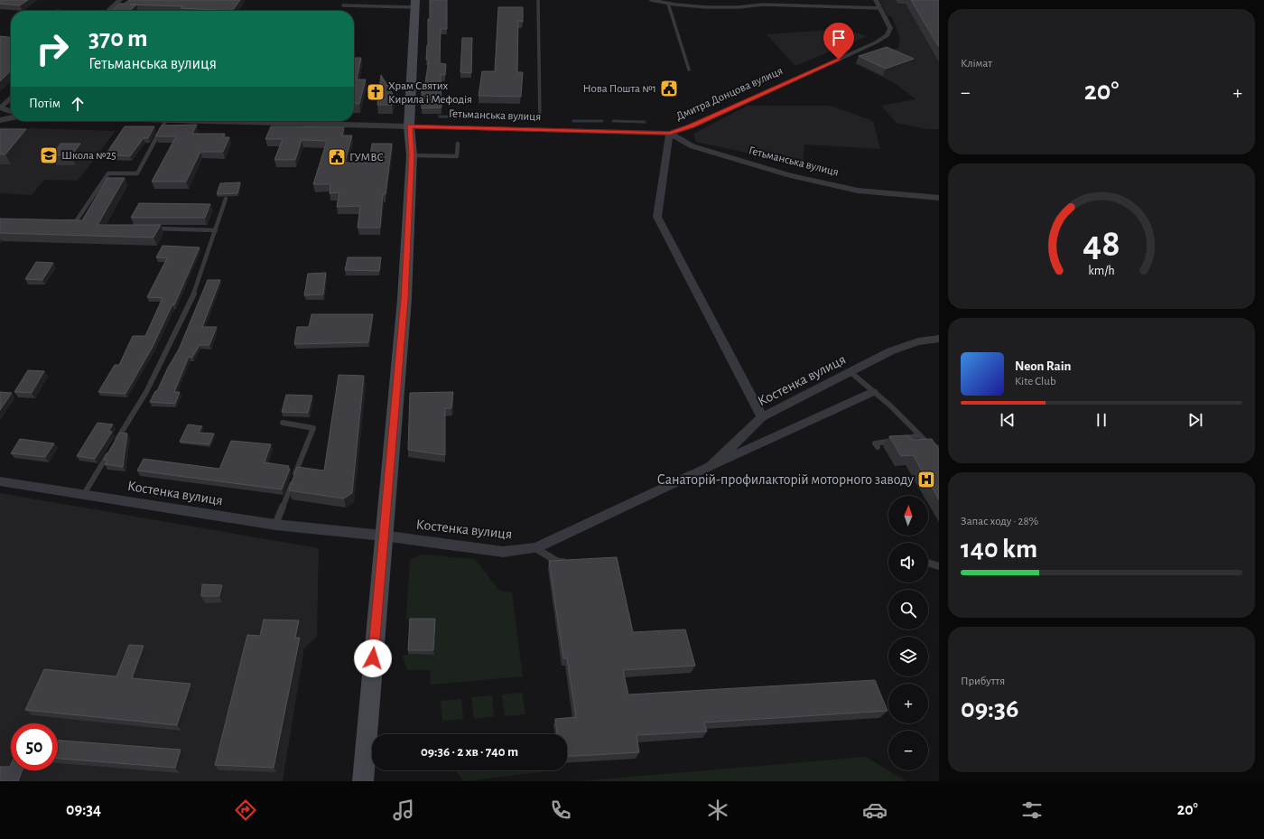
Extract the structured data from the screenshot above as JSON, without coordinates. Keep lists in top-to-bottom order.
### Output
{
  "streets": {
    "street": ["Дмитра Донцова вулиця", "Гетьманська вулиця", "Костенка вулиця"]
  },
  "crossings": [
    ["Дмитра Донцова вулиця", "Гетьманська вулиця"],
    ["Дмитра Донцова вулиця", "Костенка вулиця"]
  ],
  "places": {
    "public building": ["Нова Пошта №1", "ГУМВС"],
    "church": ["Храм Святих Кирила і Мефодія"],
    "school or university": ["Школа №25"],
    "hospital": ["Санаторій-профилакторій моторного заводу"]
  },
  "north": "top",
  "page": {
    "tile": [
      "Клімат",
      ["Запас ходу · 28%", "140 km"],
      ["Прибуття", "09:36"]
    ],
    "turn": ["370 m", "Гетьманська вулиця"],
    "heat": ["−", "20°", "+"],
    "then": "Потім",
    "song": ["Neon Rain", "Kite Club"],
    "map_buttons": ["+", "−"],
    "limit": "50",
    "trip": "09:36 · 2 хв · 740 m",
    "tabs": ["09:34", "20°"],
    "gauge": ["48", "km/h"]
  }
}
